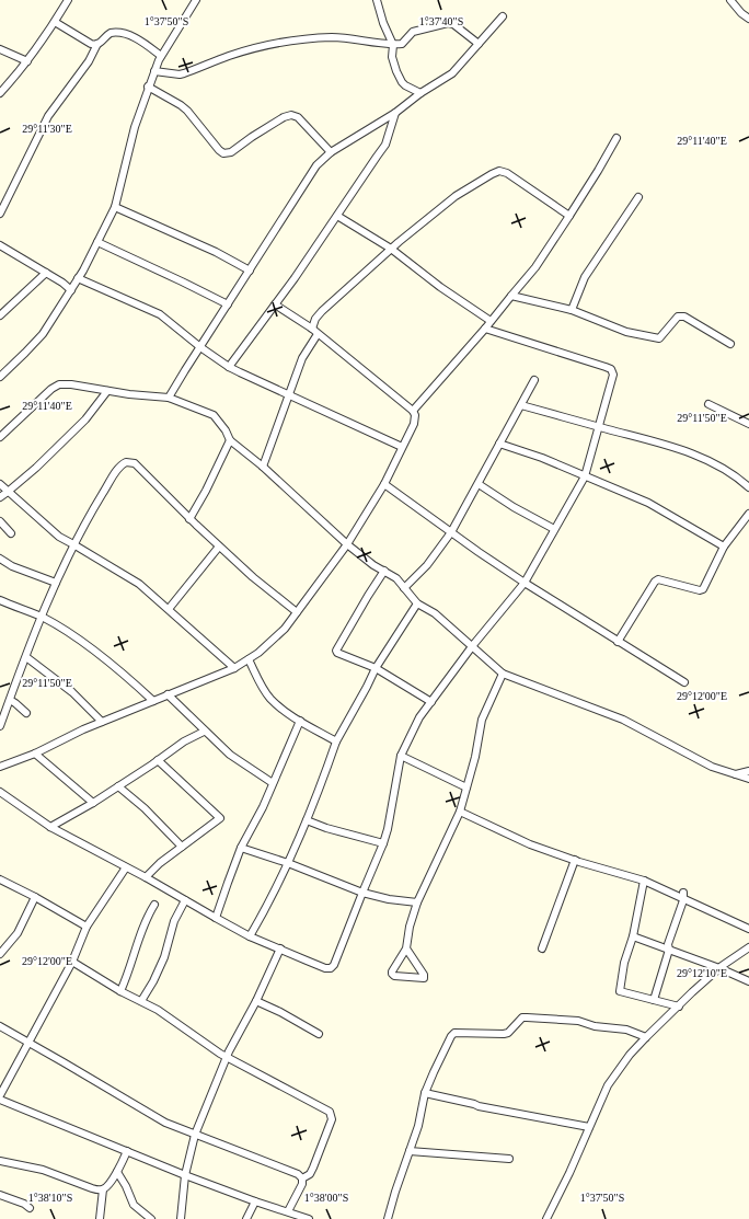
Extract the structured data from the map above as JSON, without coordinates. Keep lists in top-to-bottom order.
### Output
{
  "coordinates": [
    "1°37'50\"S",
    "1°37'40\"S",
    "29°11'30\"E",
    "29°11'40\"E",
    "29°11'50\"E",
    "29°12'00\"E",
    "29°12'10\"E",
    "1°38'10\"S",
    "1°38'00\"S"
  ]
}
